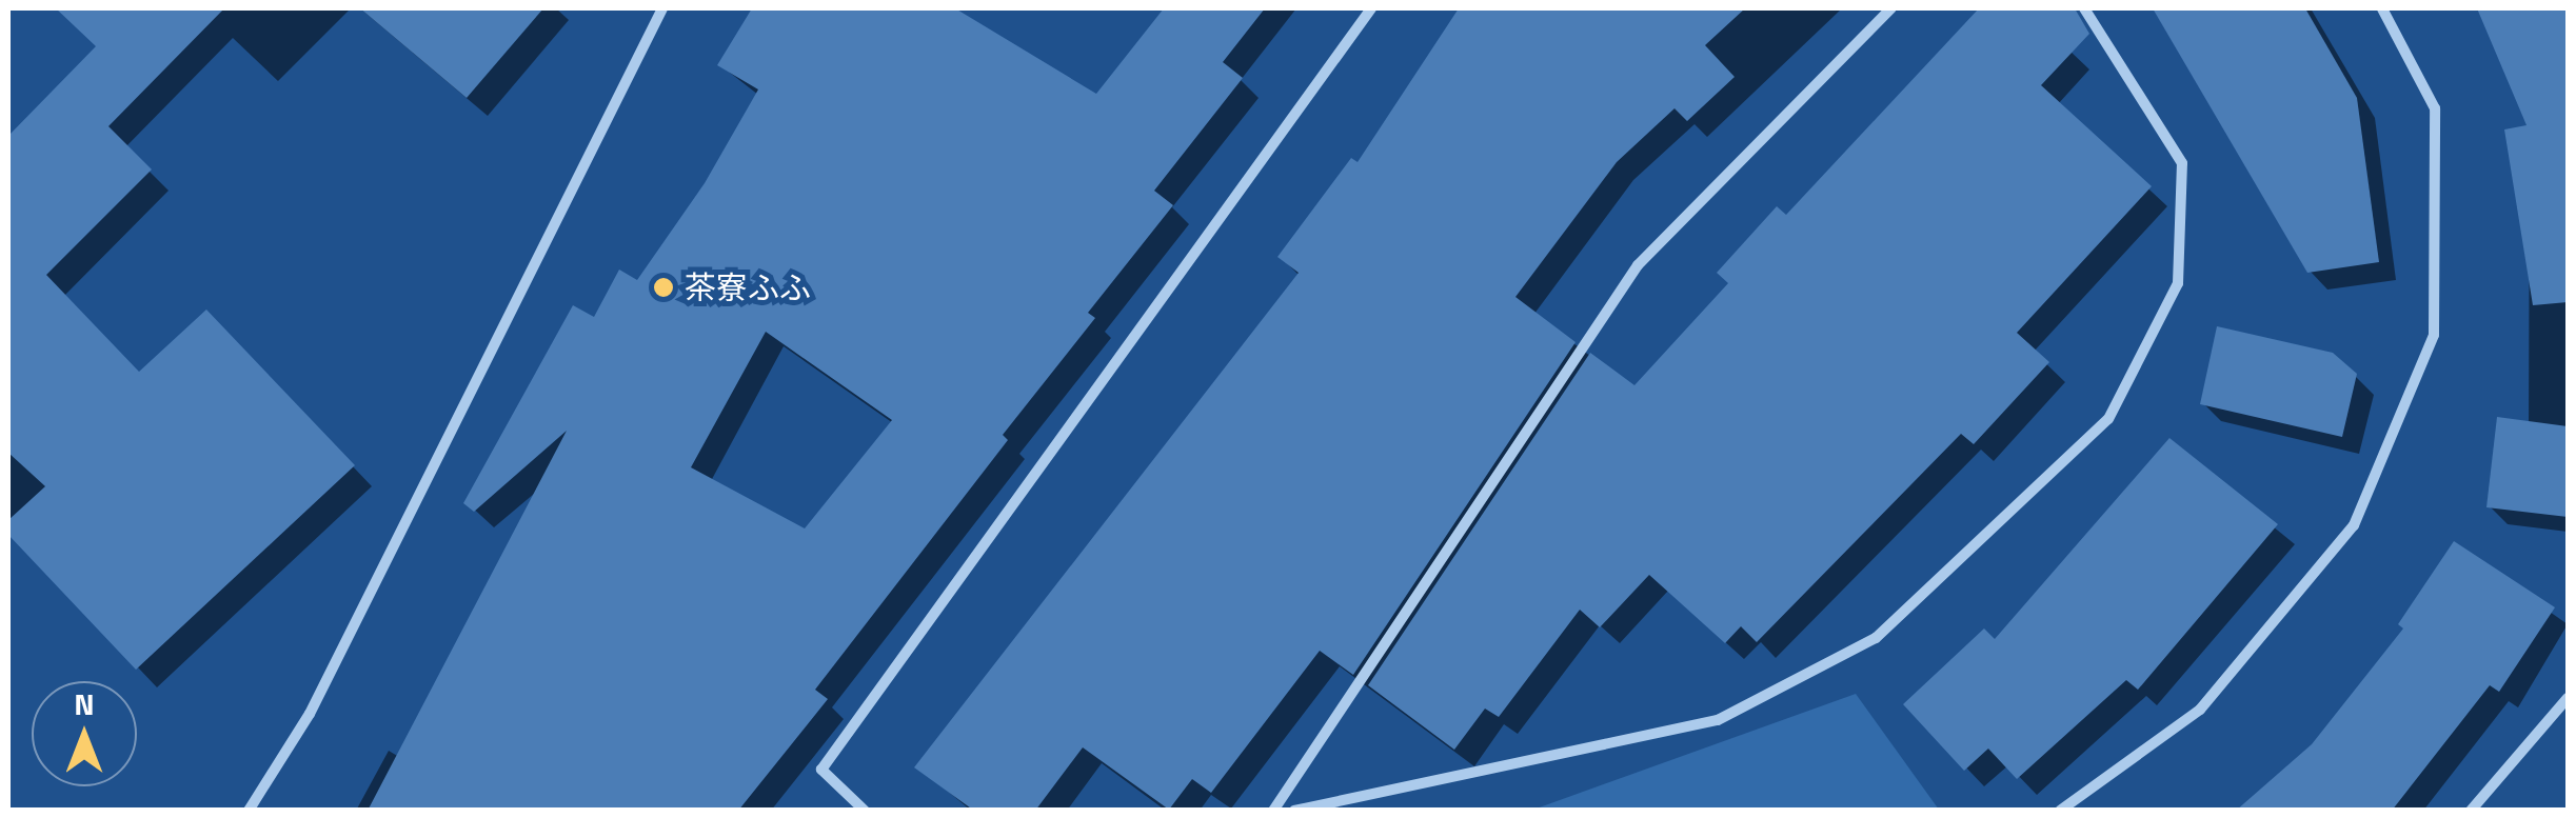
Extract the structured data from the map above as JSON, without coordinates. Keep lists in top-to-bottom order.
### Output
{
  "places": ["茶寮ふふ"],
  "north": "top"
}
